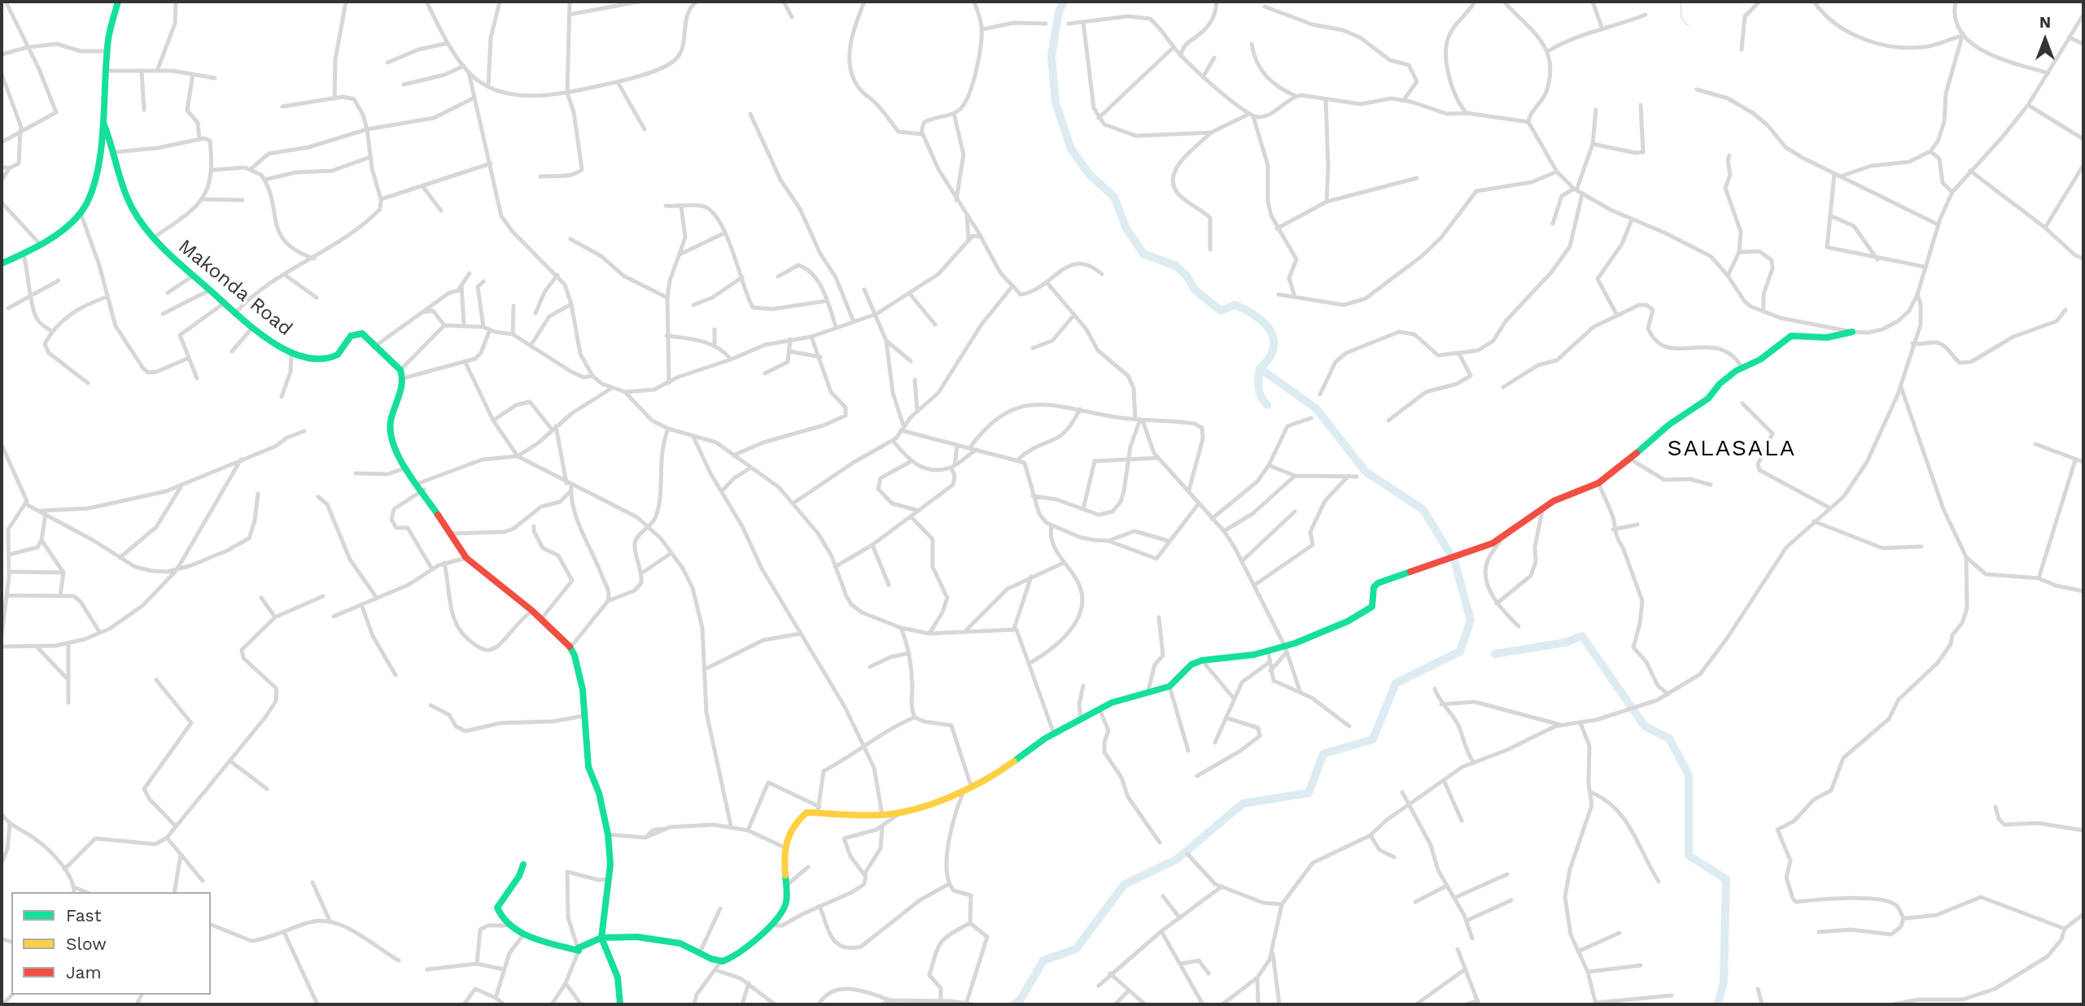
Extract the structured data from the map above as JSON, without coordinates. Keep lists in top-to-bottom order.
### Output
{
  "streets": {
    "street": ["Makonda Road"]
  },
  "districts": ["SALASALA"],
  "legend": ["Fast", "Slow", "Jam"],
  "north": "top"
}
